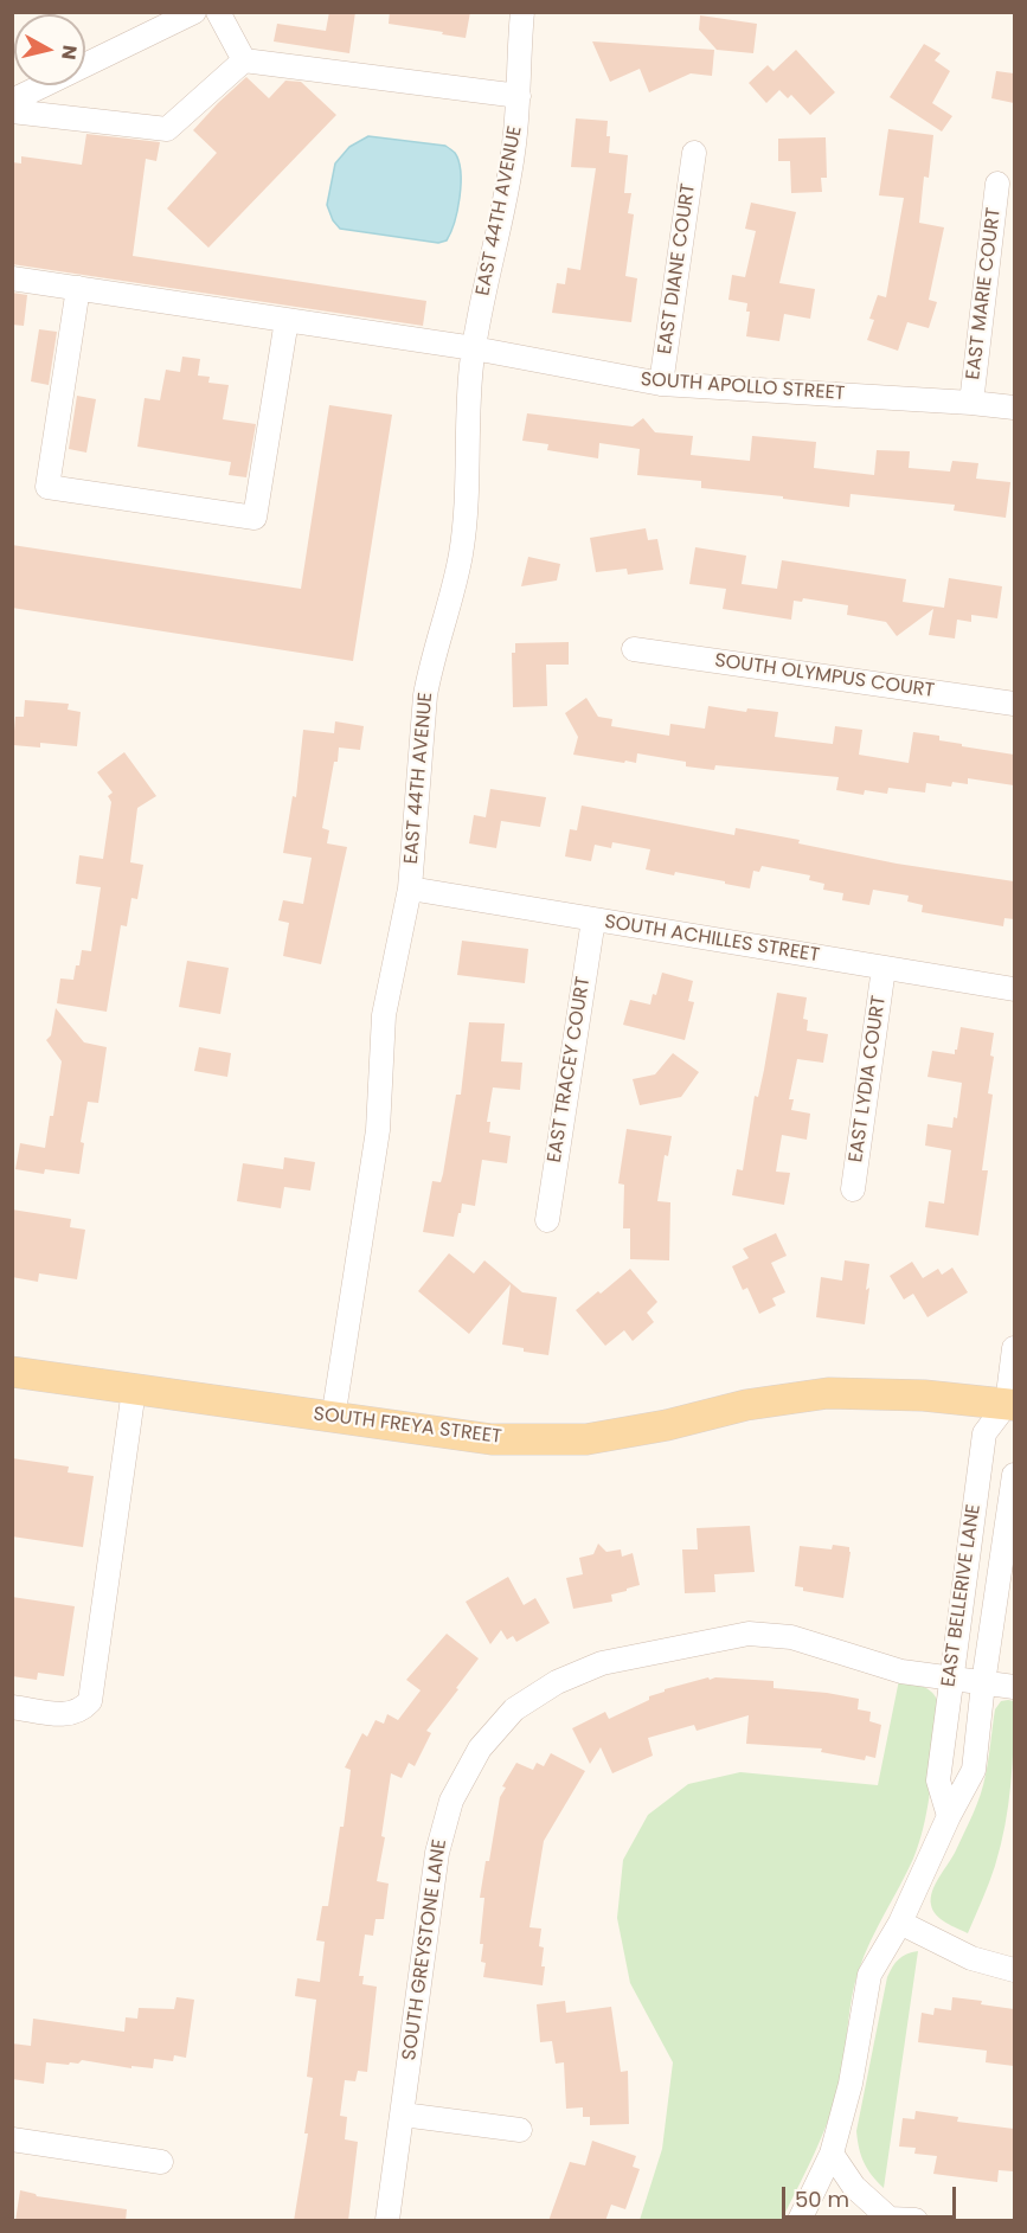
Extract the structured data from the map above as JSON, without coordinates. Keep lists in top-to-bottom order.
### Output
{
  "streets": {
    "main road": ["SOUTH FREYA STREET"],
    "street": [
      "EAST 44TH AVENUE",
      "EAST DIANE COURT",
      "EAST MARIE COURT",
      "SOUTH APOLLO STREET",
      "SOUTH OLYMPUS COURT",
      "SOUTH ACHILLES STREET",
      "EAST TRACEY COURT",
      "EAST LYDIA COURT",
      "EAST BELLERIVE LANE",
      "SOUTH GREYSTONE LANE"
    ]
  },
  "crossings": [
    ["EAST 44TH AVENUE", "SOUTH APOLLO STREET"],
    ["EAST 44TH AVENUE", "SOUTH ACHILLES STREET"],
    ["EAST 44TH AVENUE", "SOUTH FREYA STREET"],
    ["EAST DIANE COURT", "SOUTH APOLLO STREET"],
    ["EAST MARIE COURT", "SOUTH APOLLO STREET"],
    ["SOUTH ACHILLES STREET", "EAST TRACEY COURT"],
    ["SOUTH ACHILLES STREET", "EAST LYDIA COURT"],
    ["SOUTH FREYA STREET", "EAST BELLERIVE LANE"],
    ["EAST BELLERIVE LANE", "SOUTH GREYSTONE LANE"]
  ],
  "scale_bar": "50 m",
  "north": "right"
}
